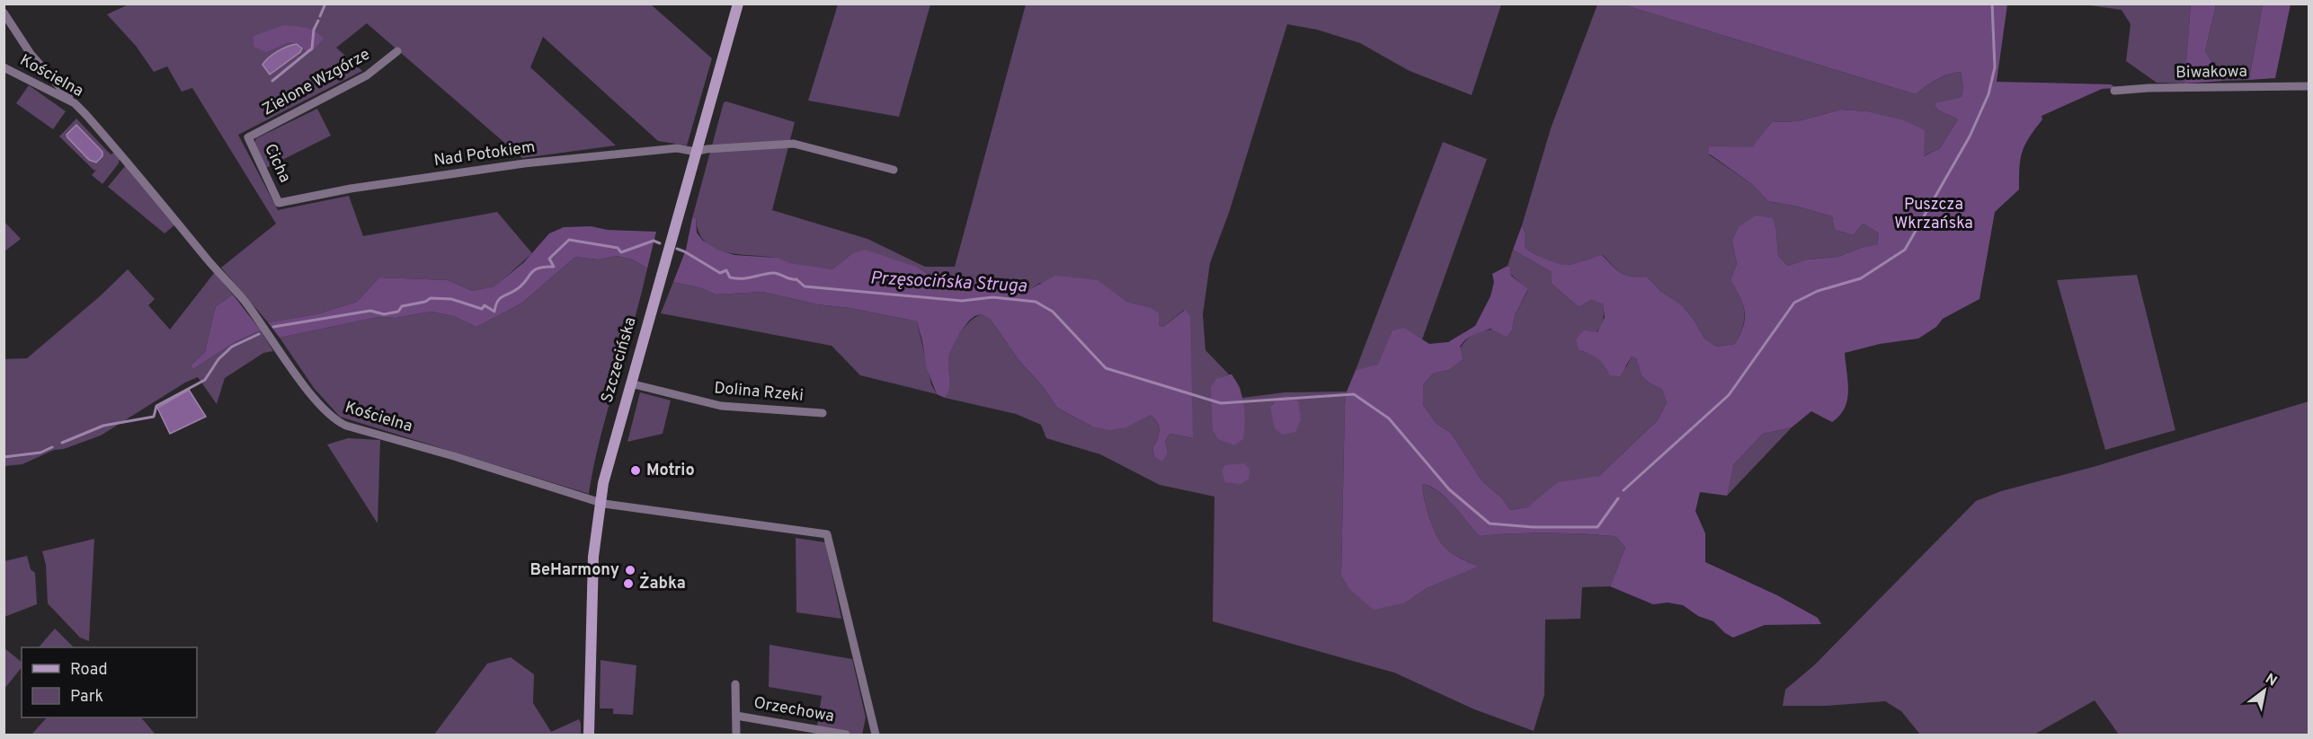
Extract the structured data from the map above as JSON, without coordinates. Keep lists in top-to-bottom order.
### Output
{
  "streets": {
    "street": [
      "Biwakowa",
      "Kościelna",
      "Zielone Wzgórze",
      "Nad Potokiem",
      "Cicha",
      "Szczecińska",
      "Dolina Rzeki",
      "Orzechowa"
    ]
  },
  "crossings": [
    ["Kościelna", "Szczecińska"],
    ["Zielone Wzgórze", "Cicha"],
    ["Nad Potokiem", "Cicha"],
    ["Nad Potokiem", "Szczecińska"],
    ["Szczecińska", "Dolina Rzeki"]
  ],
  "water": ["Przęsocińska Struga"],
  "parks": ["Puszcza Wkrzańska"],
  "places": ["Motrio", "BeHarmony", "Żabka"],
  "legend": ["Road", "Park"],
  "north": "top right"
}
